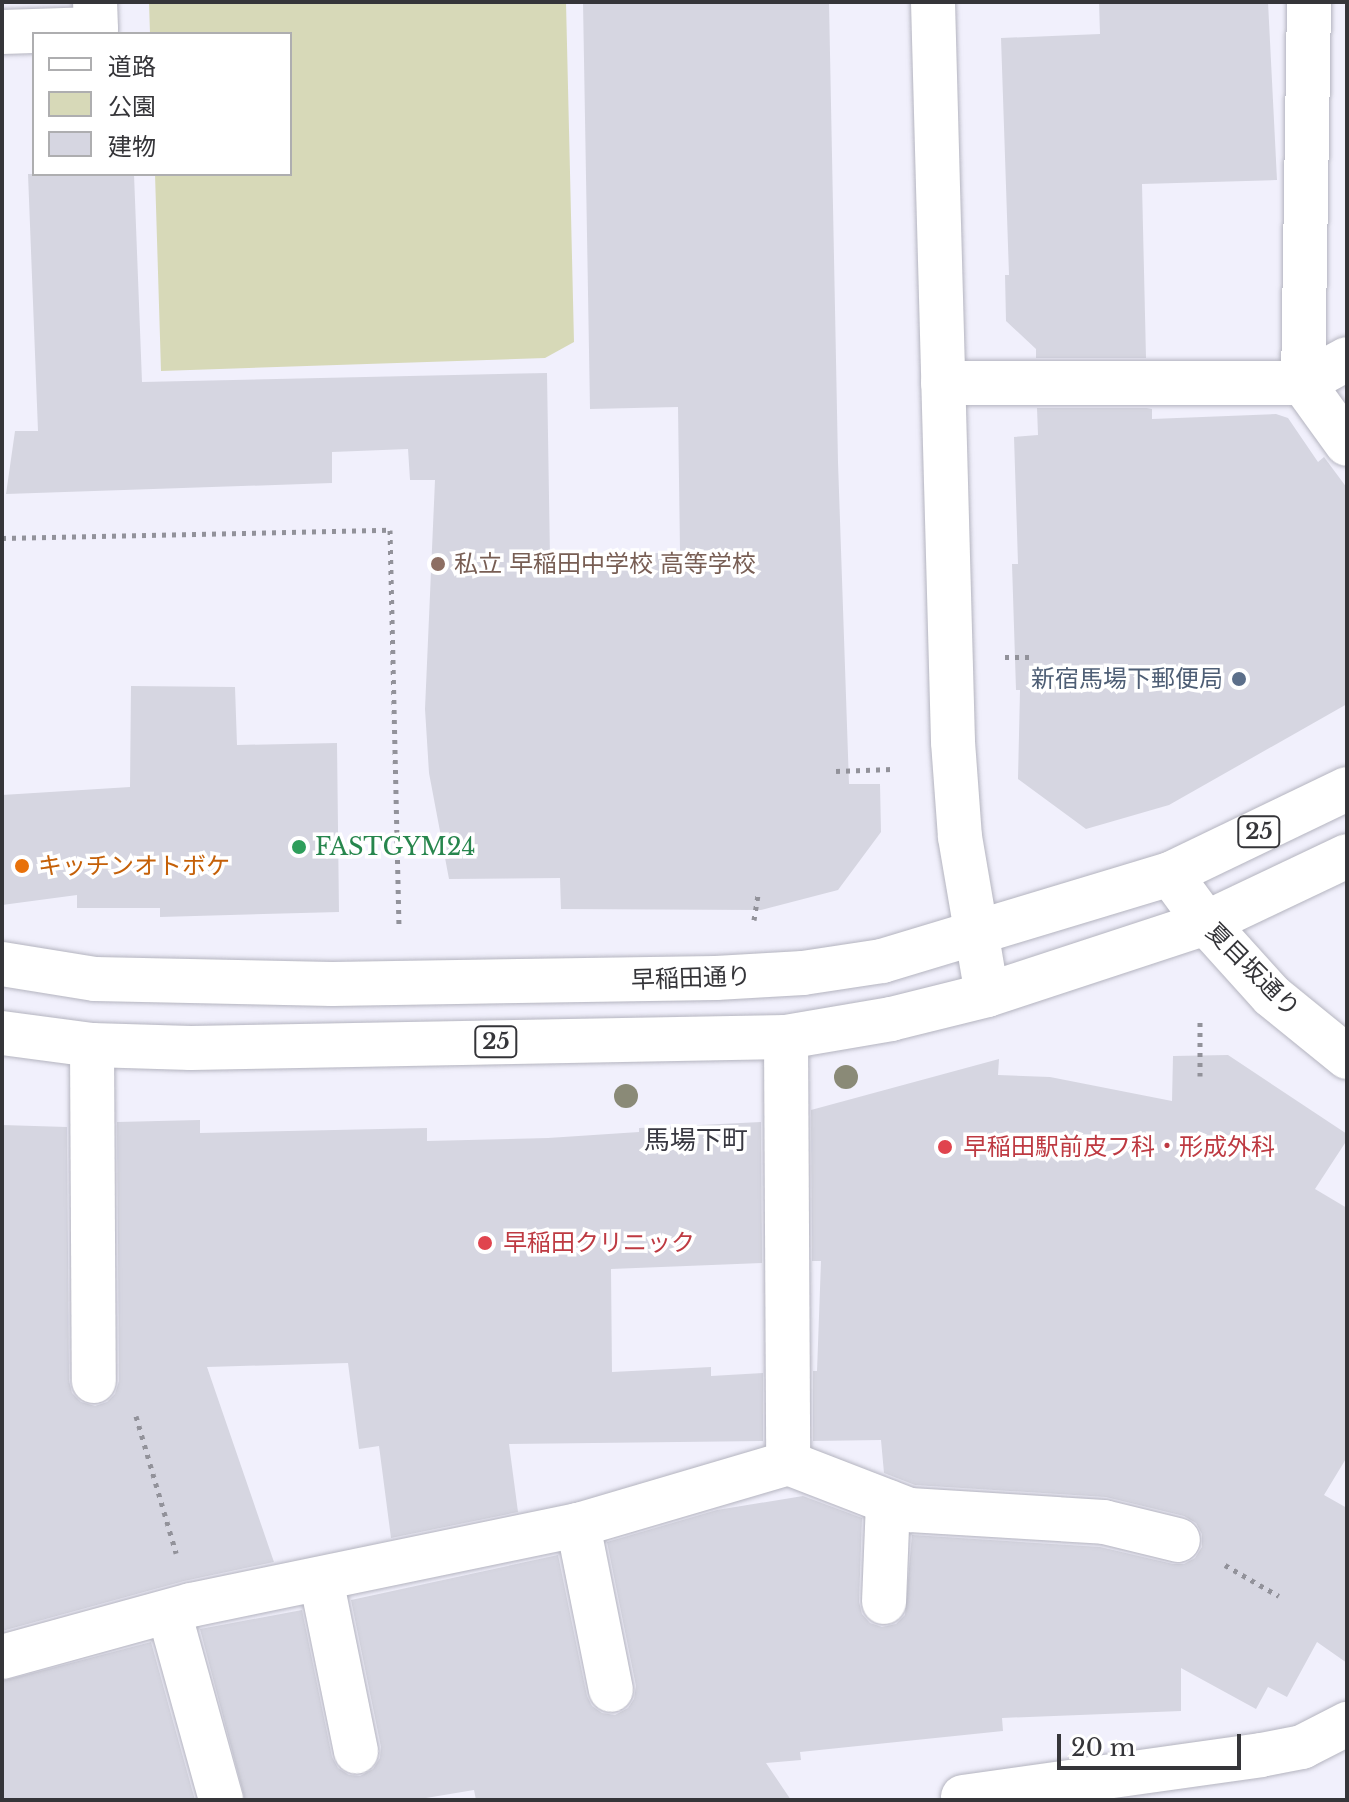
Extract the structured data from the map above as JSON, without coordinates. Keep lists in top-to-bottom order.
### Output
{
  "streets": {
    "street": ["25", "夏目坂通り", "早稲田通り"]
  },
  "crossings": [
    ["25", "夏目坂通り"],
    ["夏目坂通り", "早稲田通り"]
  ],
  "districts": ["馬場下町"],
  "places": [
    "私立 早稲田中学校 高等学校",
    "新宿馬場下郵便局",
    "FASTGYM24",
    "キッチンオトボケ",
    "早稲田駅前皮フ科・形成外科",
    "早稲田クリニック"
  ],
  "legend": ["道路", "公園", "建物"],
  "scale_bar": "20 m"
}
